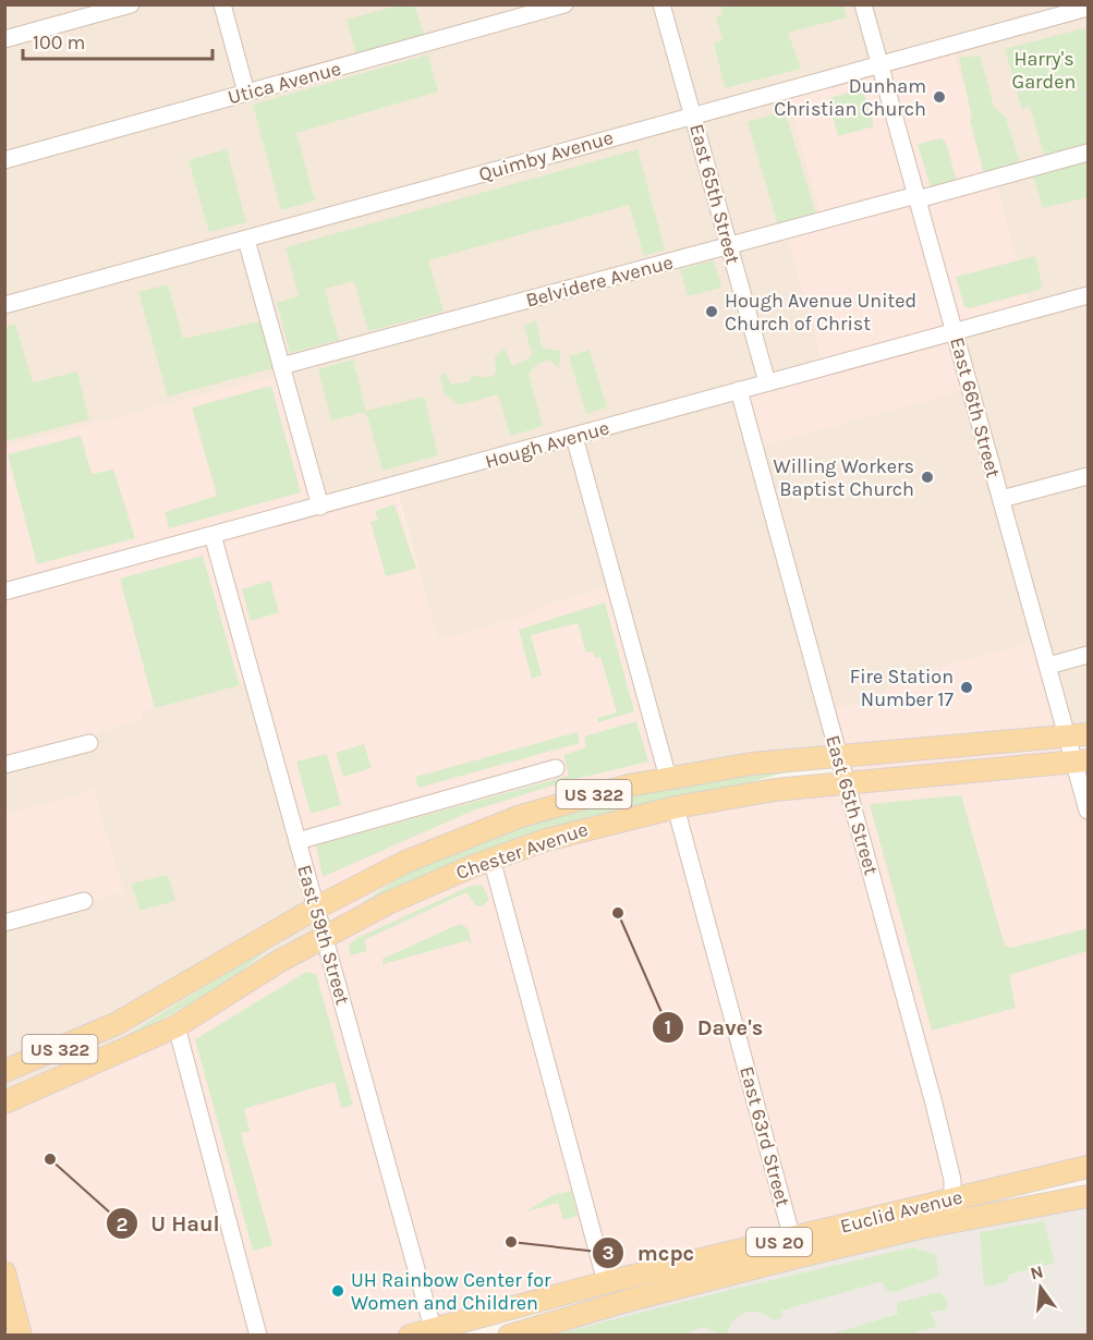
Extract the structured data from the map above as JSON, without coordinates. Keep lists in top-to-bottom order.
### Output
{
  "streets": {
    "main road": [
      "US 322",
      "Chester Avenue",
      "Euclid Avenue",
      "US 20"
    ],
    "street": [
      "Utica Avenue",
      "Quimby Avenue",
      "East 65th Street",
      "Belvidere Avenue",
      "East 66th Street",
      "Hough Avenue",
      "East 59th Street",
      "East 63rd Street"
    ]
  },
  "crossings": [
    ["Quimby Avenue", "East 65th Street"],
    ["Quimby Avenue", "East 66th Street"],
    ["East 65th Street", "Belvidere Avenue"],
    ["East 65th Street", "Hough Avenue"],
    ["East 65th Street", "Chester Avenue"],
    ["East 65th Street", "Euclid Avenue"],
    ["Belvidere Avenue", "East 66th Street"],
    ["East 66th Street", "Hough Avenue"],
    ["East 66th Street", "Chester Avenue"],
    ["Hough Avenue", "East 59th Street"],
    ["Chester Avenue", "East 59th Street"],
    ["Chester Avenue", "East 63rd Street"],
    ["East 59th Street", "Euclid Avenue"],
    ["East 63rd Street", "Euclid Avenue"]
  ],
  "parks": ["Harry's Garden"],
  "places": [
    "Dunham Christian Church",
    "Hough Avenue United Church of Christ",
    "Willing Workers Baptist Church",
    "Fire Station Number 17",
    "Dave's",
    "U Haul",
    "mcpc",
    "UH Rainbow Center for Women and Children"
  ],
  "scale_bar": "100 m",
  "north": "top"
}
